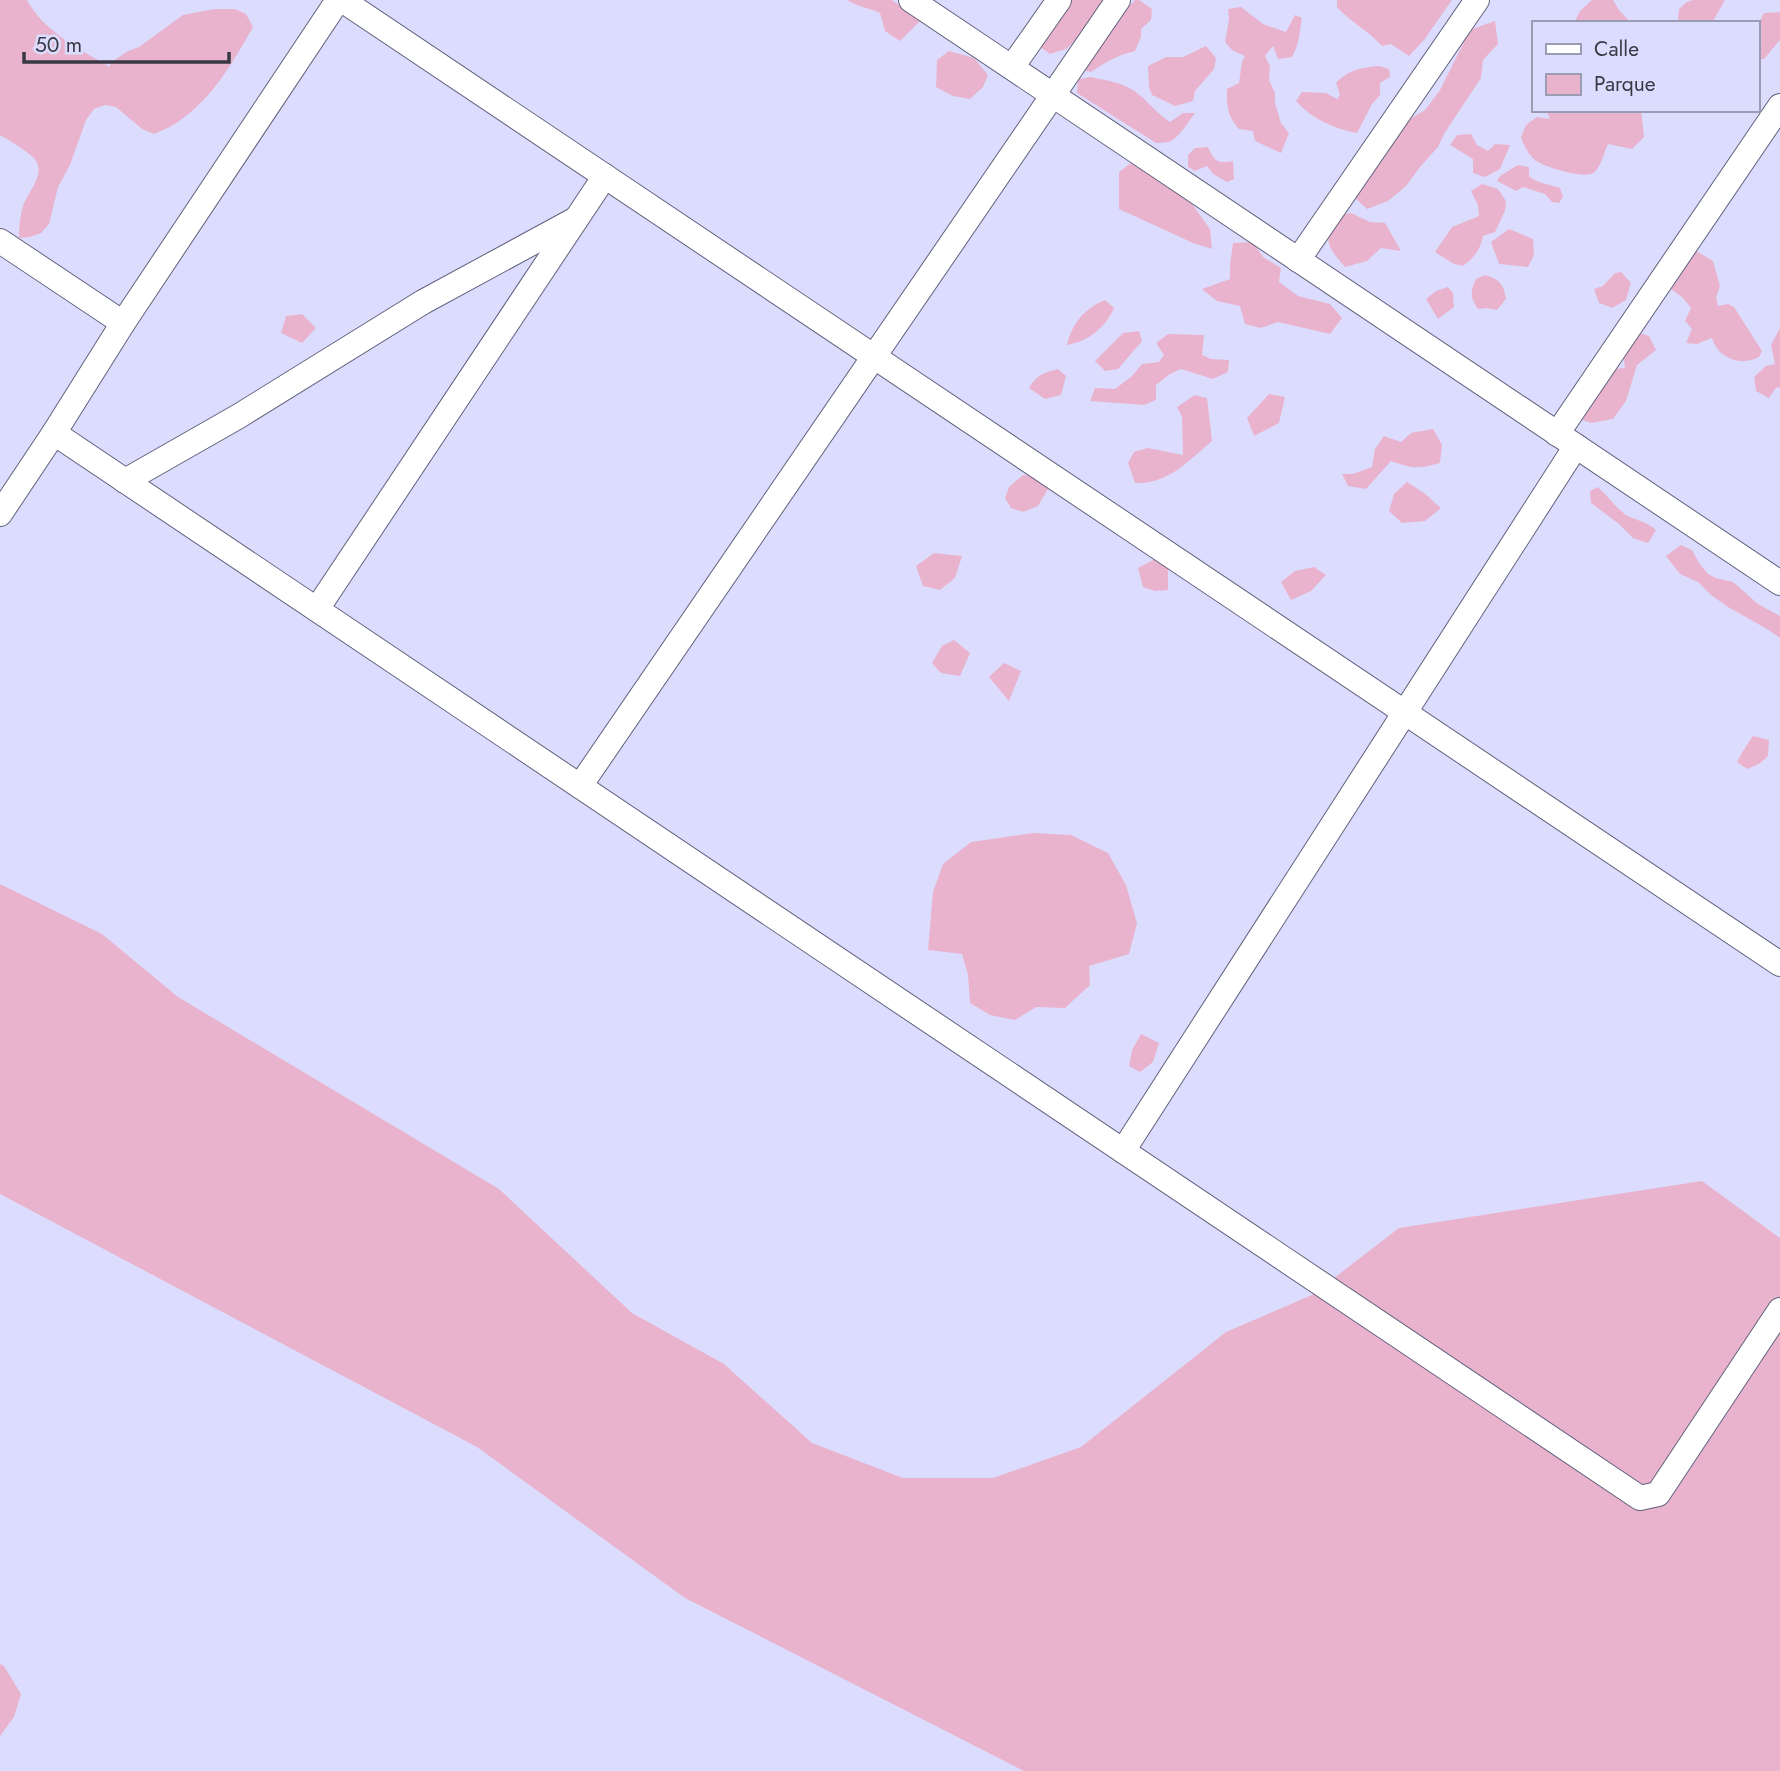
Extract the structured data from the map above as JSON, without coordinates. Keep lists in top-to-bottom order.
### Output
{
  "legend": ["Calle", "Parque"],
  "scale_bar": "50 m"
}
